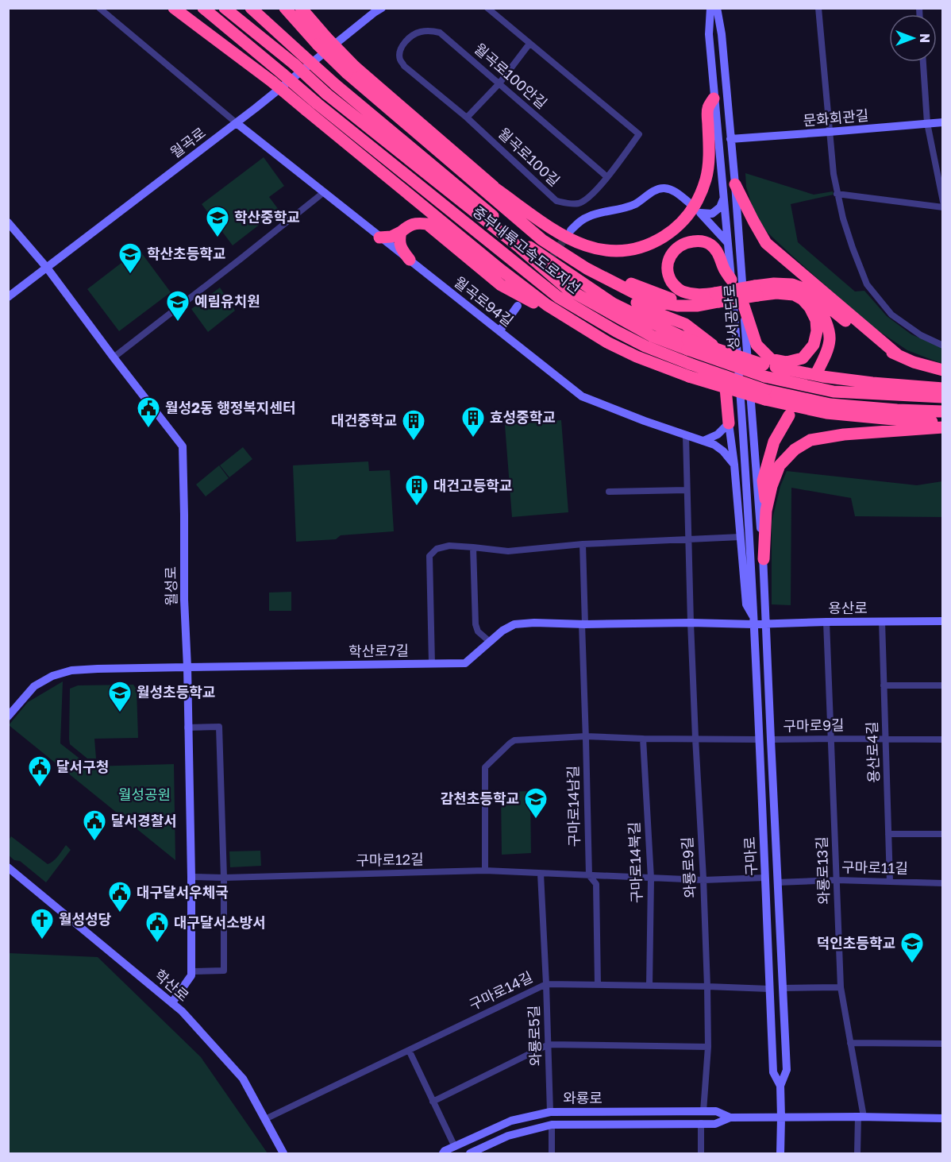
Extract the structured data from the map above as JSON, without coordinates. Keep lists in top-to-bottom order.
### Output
{
  "streets": {
    "highway": ["중부내륙고속도로지선"],
    "main road": [
      "문화회관길",
      "월곡로",
      "월곡로94길",
      "성서공단로",
      "월성로",
      "용산로",
      "학산로7길",
      "구마로",
      "학산로",
      "와룡로"
    ],
    "street": [
      "월곡로100안길",
      "월곡로100길",
      "구마로9길",
      "용산로4길",
      "구마로14남길",
      "구마로12길",
      "구마로14북길",
      "와룡로9길",
      "구마로11길",
      "와룡로13길",
      "구마로14길",
      "와룡로5길"
    ]
  },
  "crossings": [
    ["월곡로100안길", "월곡로100길"],
    ["문화회관길", "성서공단로"],
    ["월곡로", "월곡로94길"],
    ["월곡로", "월성로"],
    ["월곡로94길", "와룡로9길"],
    ["성서공단로", "용산로"],
    ["성서공단로", "학산로7길"],
    ["성서공단로", "구마로"],
    ["월성로", "학산로7길"],
    ["월성로", "구마로12길"],
    ["월성로", "학산로"],
    ["용산로", "학산로7길"],
    ["용산로", "용산로4길"],
    ["용산로", "구마로"],
    ["용산로", "와룡로13길"],
    ["학산로7길", "구마로14남길"],
    ["학산로7길", "구마로"],
    ["학산로7길", "와룡로9길"],
    ["구마로9길", "용산로4길"],
    ["구마로9길", "구마로"],
    ["구마로9길", "와룡로13길"],
    ["용산로4길", "구마로11길"],
    ["구마로14남길", "구마로12길"],
    ["구마로14남길", "구마로14길"],
    ["구마로", "구마로12길"],
    ["구마로", "구마로11길"],
    ["구마로", "구마로14길"],
    ["구마로", "와룡로"],
    ["구마로12길", "구마로14북길"],
    ["구마로12길", "와룡로9길"],
    ["구마로12길", "와룡로5길"],
    ["구마로14북길", "구마로14길"],
    ["와룡로9길", "구마로14길"],
    ["와룡로9길", "와룡로"],
    ["구마로11길", "와룡로13길"],
    ["와룡로13길", "와룡로"],
    ["학산로", "구마로14길"],
    ["구마로14길", "와룡로5길"],
    ["와룡로5길", "와룡로"]
  ],
  "parks": ["월성공원"],
  "places": {
    "school or university": [
      "학산중학교",
      "학산초등학교",
      "예림유치원",
      "월성초등학교",
      "감천초등학교",
      "덕인초등학교"
    ],
    "public building": [
      "월성2동 행정복지센터",
      "달서구청",
      "달서경찰서",
      "대구달서우체국",
      "대구달서소방서"
    ],
    "building": ["효성중학교", "대건중학교", "대건고등학교"],
    "church": ["월성성당"]
  },
  "north": "right"
}
